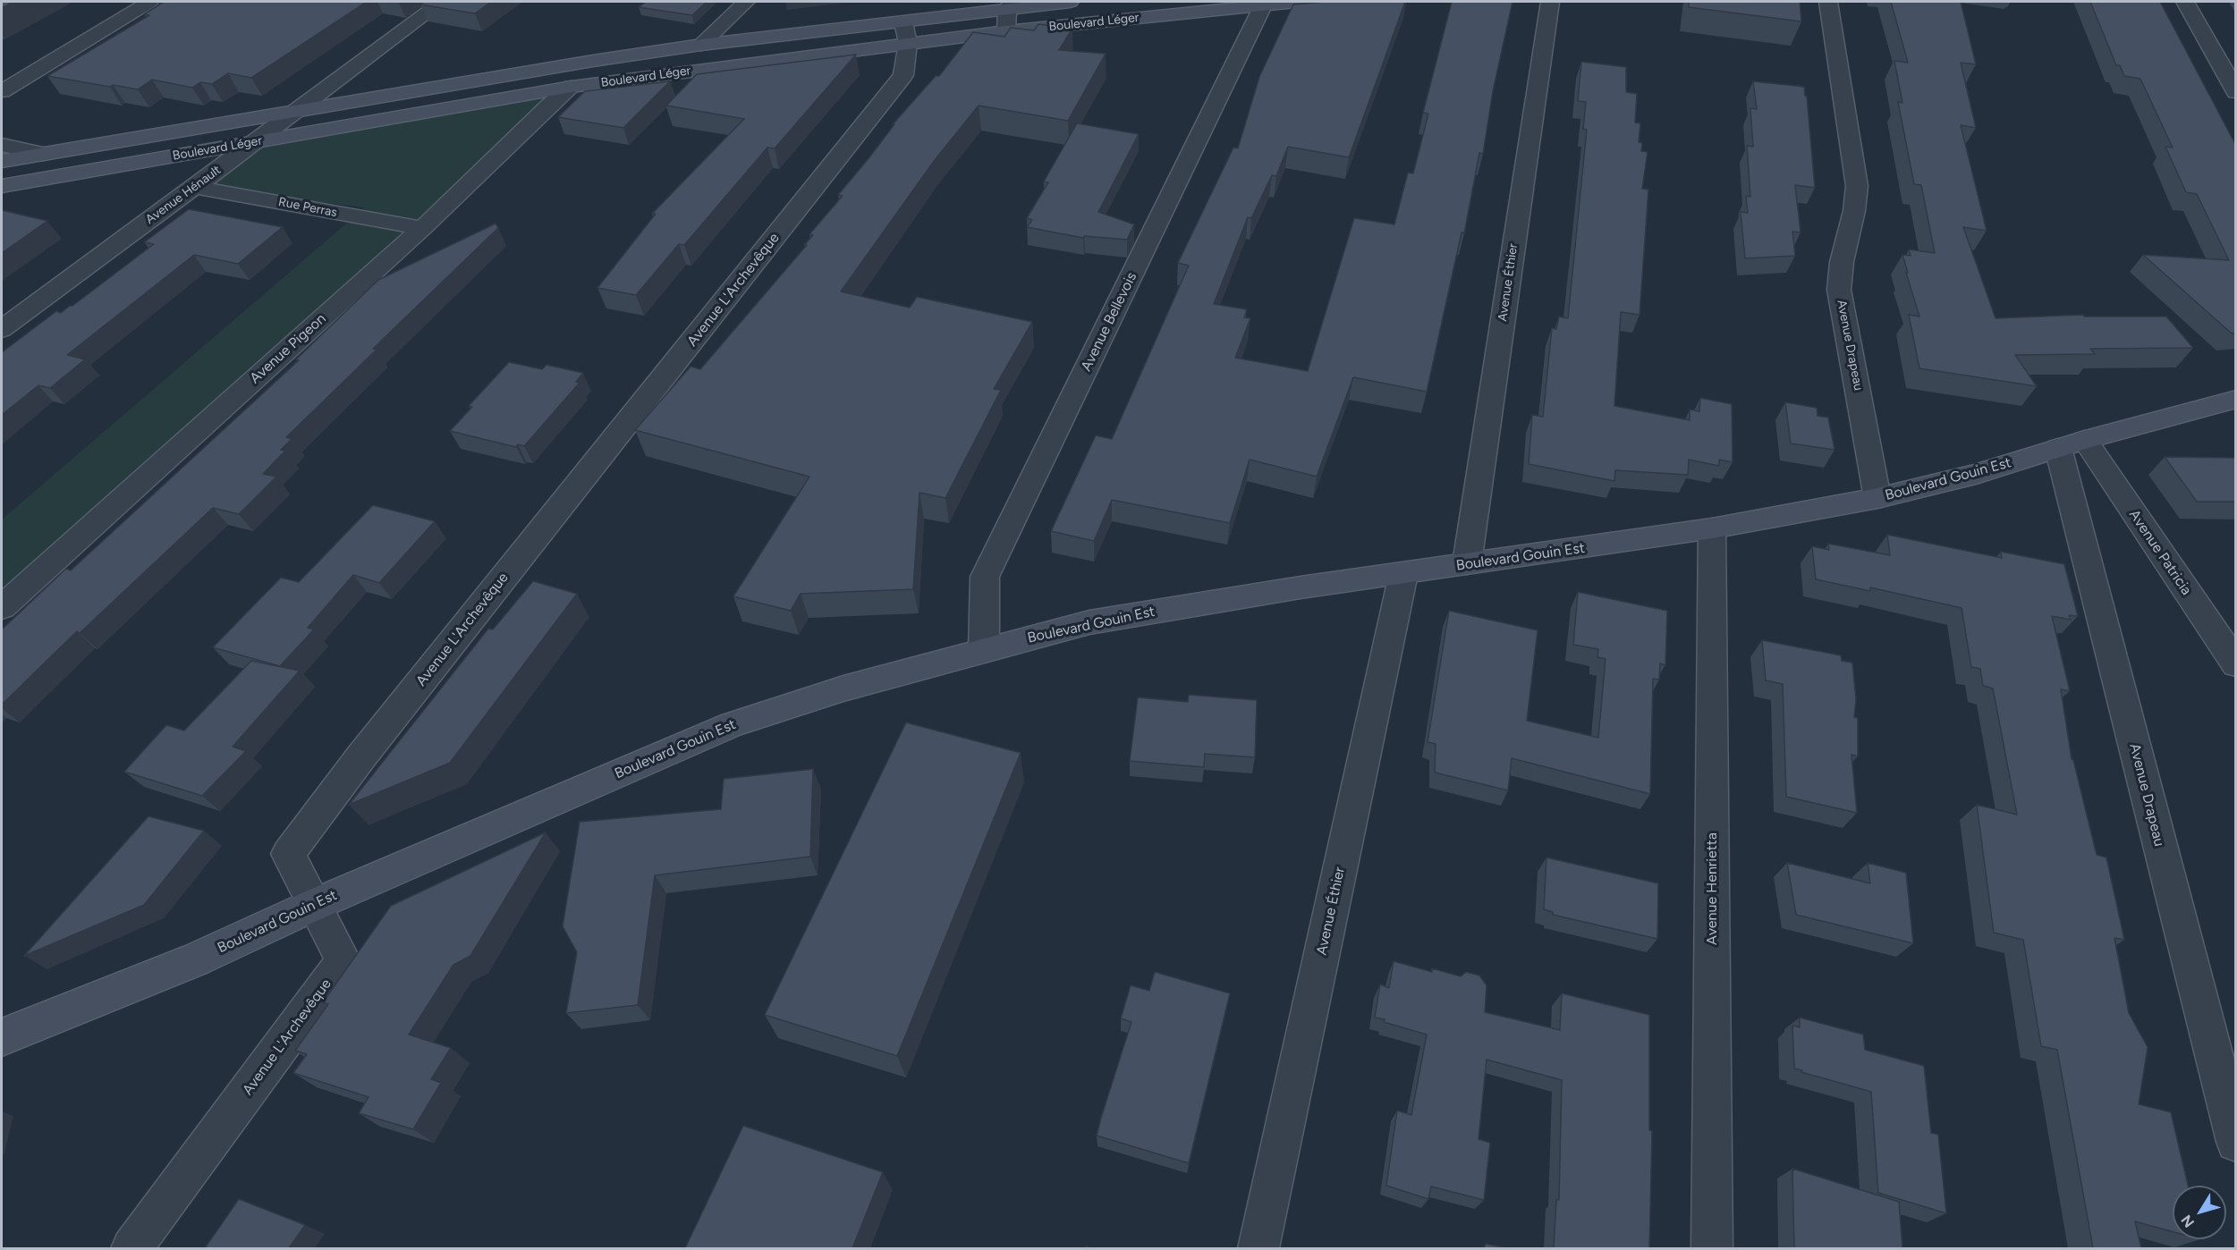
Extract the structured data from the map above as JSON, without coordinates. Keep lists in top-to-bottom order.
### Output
{
  "streets": {
    "main road": ["Boulevard Léger", "Boulevard Gouin Est"],
    "street": [
      "Avenue Hénault",
      "Rue Perras",
      "Avenue Éthier",
      "Avenue L'Archevêque",
      "Avenue Bellevois",
      "Avenue Drapeau",
      "Avenue Pigeon",
      "Avenue Patricia",
      "Avenue Henrietta"
    ]
  },
  "crossings": [
    ["Boulevard Léger", "Avenue Hénault"],
    ["Boulevard Léger", "Avenue L'Archevêque"],
    ["Boulevard Léger", "Avenue Bellevois"],
    ["Boulevard Léger", "Avenue Pigeon"],
    ["Avenue Hénault", "Rue Perras"],
    ["Rue Perras", "Avenue Pigeon"],
    ["Avenue Éthier", "Boulevard Gouin Est"],
    ["Avenue L'Archevêque", "Boulevard Gouin Est"],
    ["Avenue Bellevois", "Boulevard Gouin Est"],
    ["Avenue Drapeau", "Boulevard Gouin Est"],
    ["Avenue Drapeau", "Avenue Patricia"],
    ["Boulevard Gouin Est", "Avenue Patricia"],
    ["Boulevard Gouin Est", "Avenue Henrietta"]
  ],
  "north": "bottom left"
}
